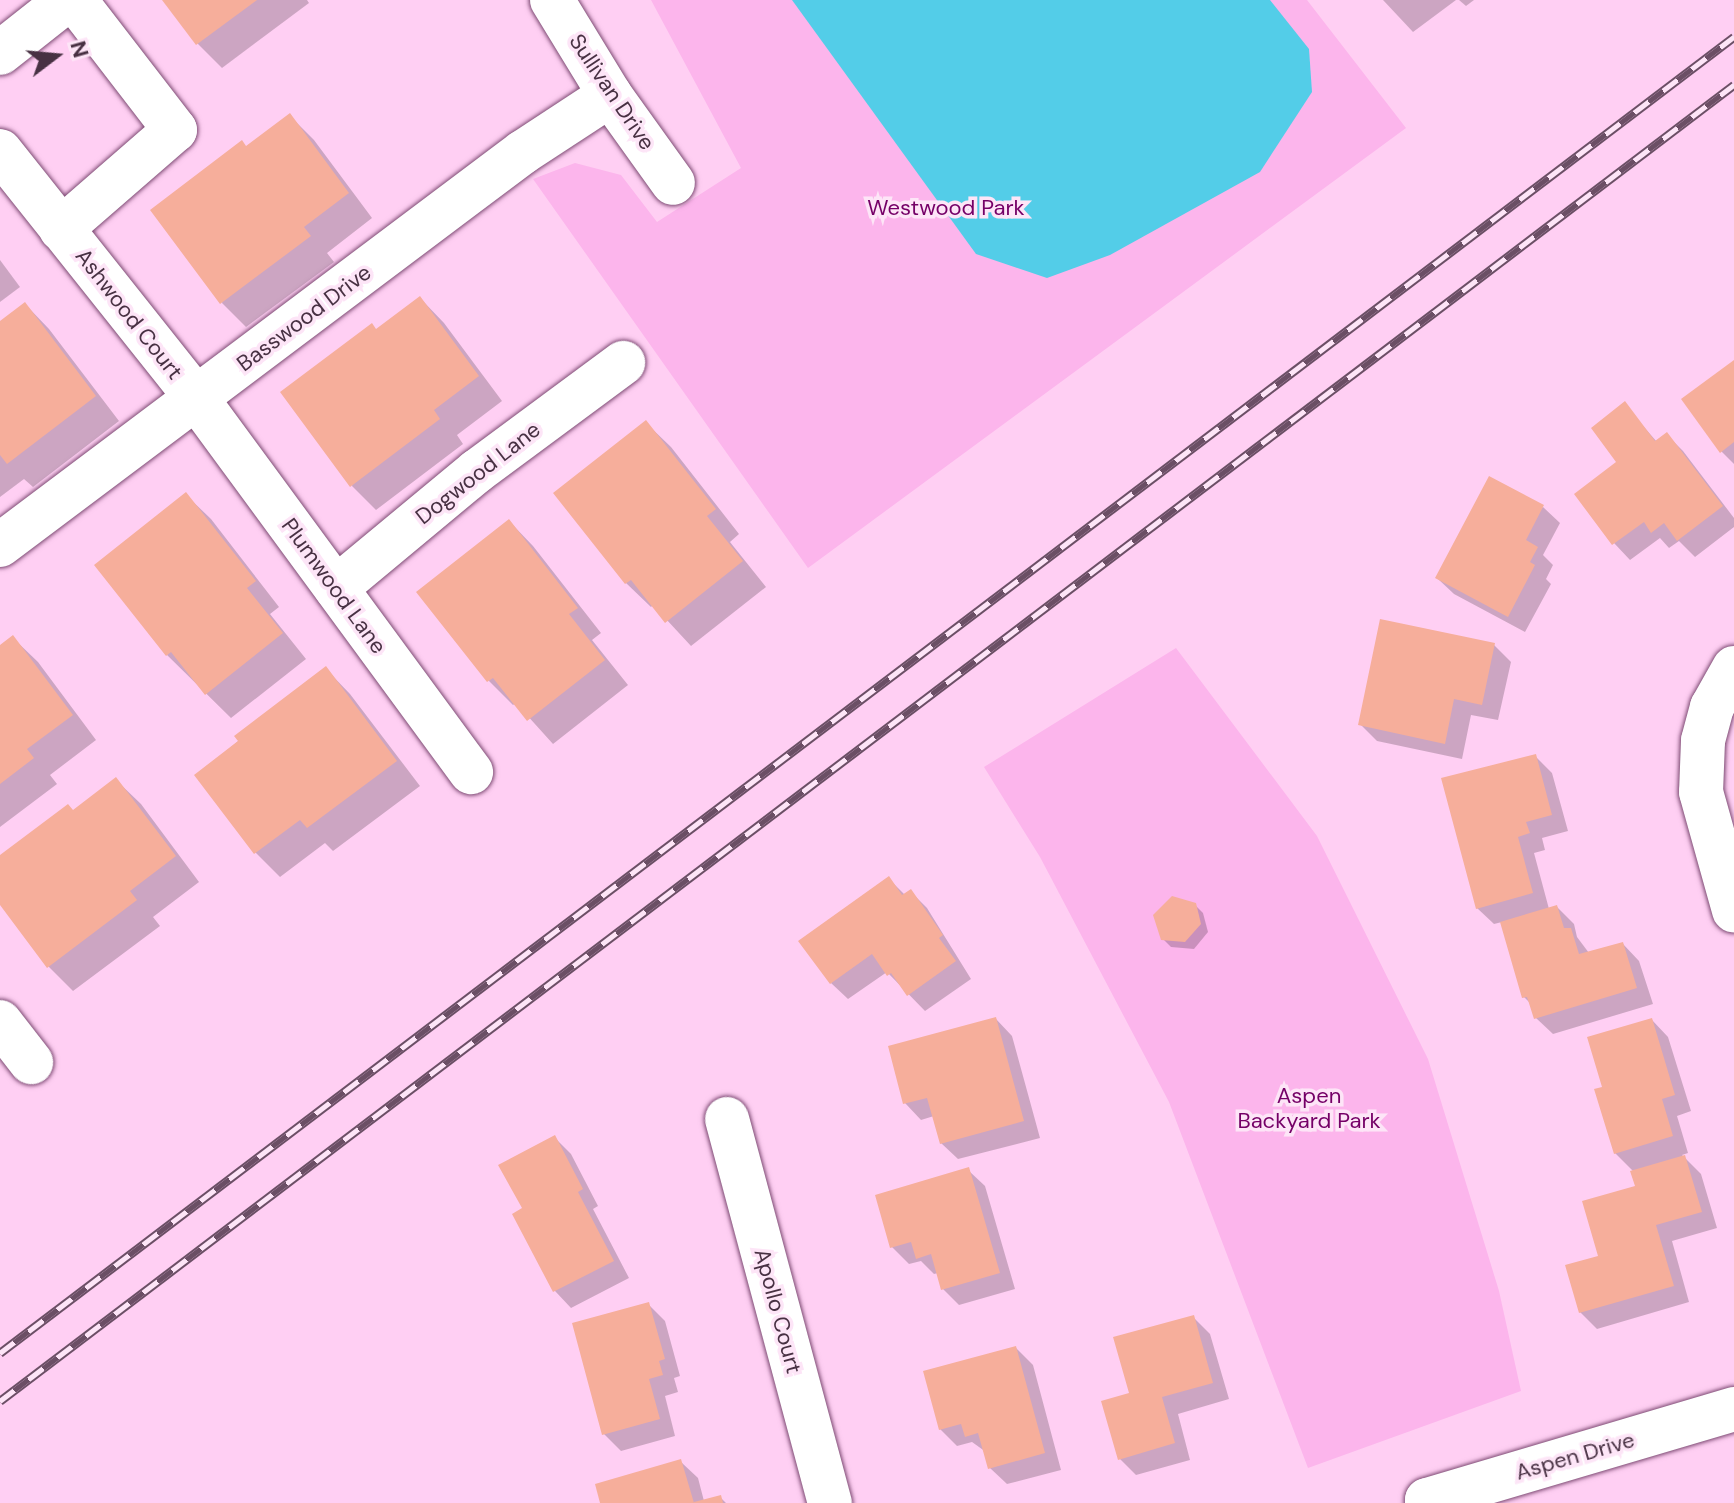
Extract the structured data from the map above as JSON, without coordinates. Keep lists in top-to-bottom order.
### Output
{
  "streets": {
    "street": [
      "Sullivan Drive",
      "Ashwood Court",
      "Basswood Drive",
      "Dogwood Lane",
      "Plumwood Lane",
      "Apollo Court",
      "Aspen Drive"
    ]
  },
  "crossings": [
    ["Sullivan Drive", "Basswood Drive"],
    ["Ashwood Court", "Basswood Drive"],
    ["Ashwood Court", "Plumwood Lane"],
    ["Basswood Drive", "Plumwood Lane"],
    ["Dogwood Lane", "Plumwood Lane"]
  ],
  "parks": ["Westwood Park", "Aspen Backyard Park"],
  "north": "right"
}
